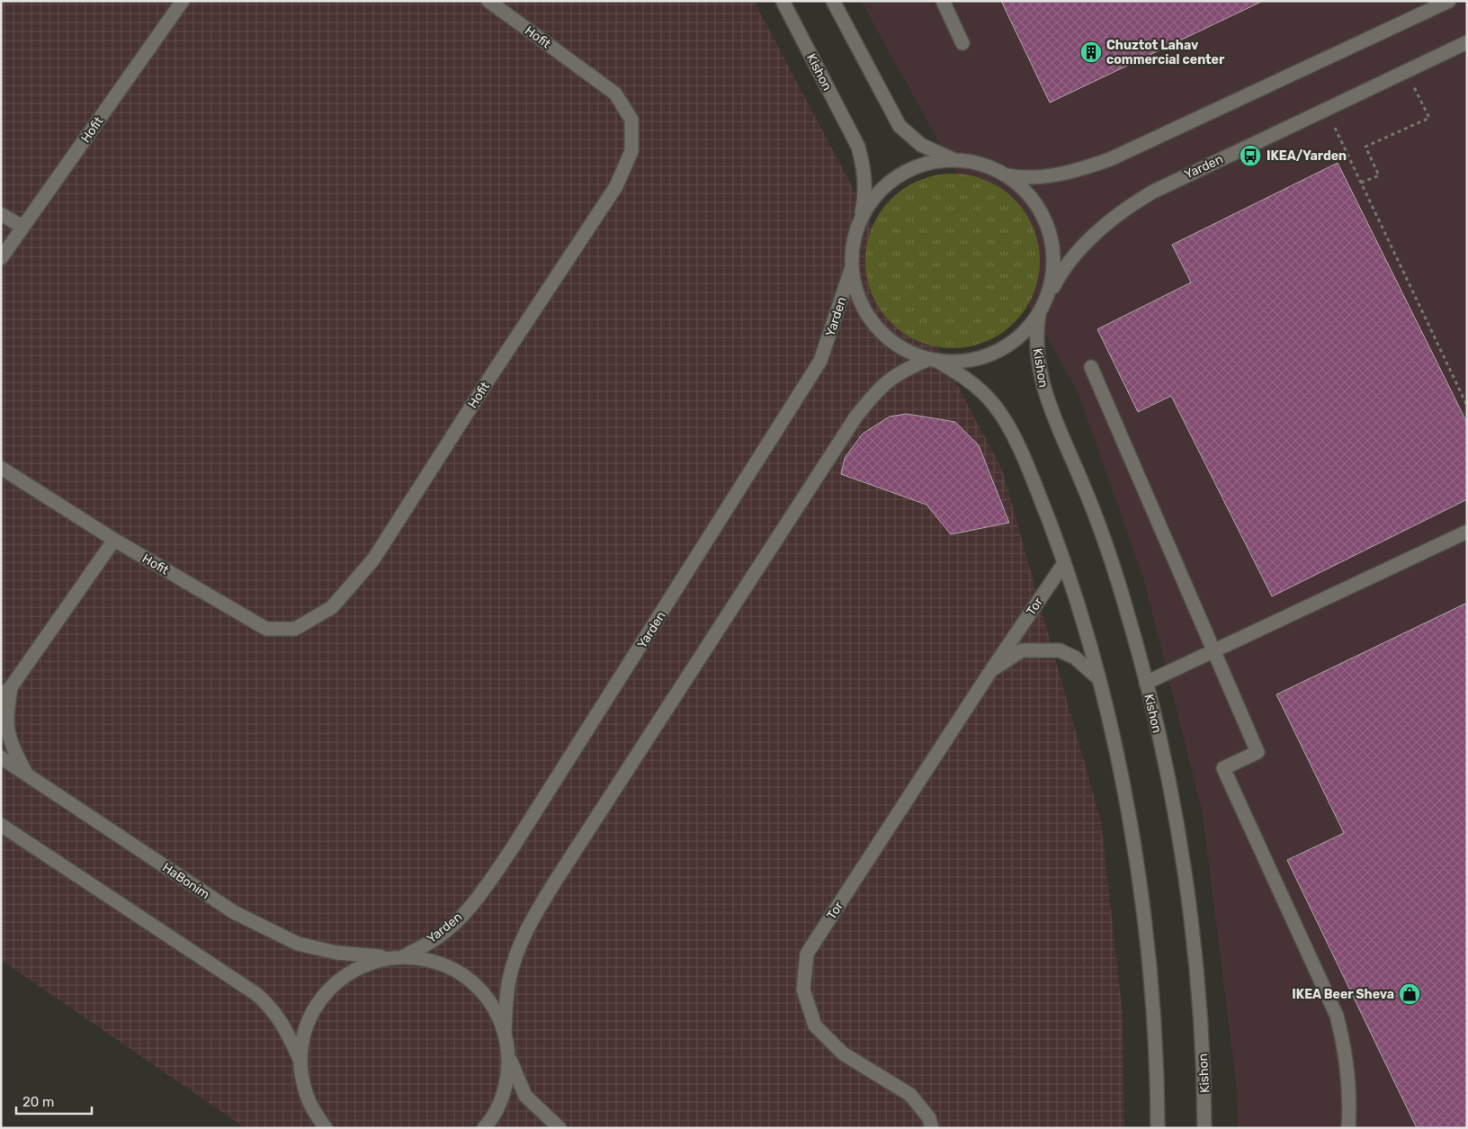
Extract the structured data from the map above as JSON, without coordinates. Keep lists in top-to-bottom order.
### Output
{
  "streets": {
    "street": [
      "Hofit",
      "Kishon",
      "Yarden",
      "Tor",
      "HaBonim"
    ]
  },
  "crossings": [
    ["Yarden", "HaBonim"]
  ],
  "places": {
    "building": ["Chuztot Lahav commercial center"],
    "bus stop": ["IKEA/Yarden"],
    "shop": ["IKEA Beer Sheva"]
  },
  "scale_bar": "20 m"
}
